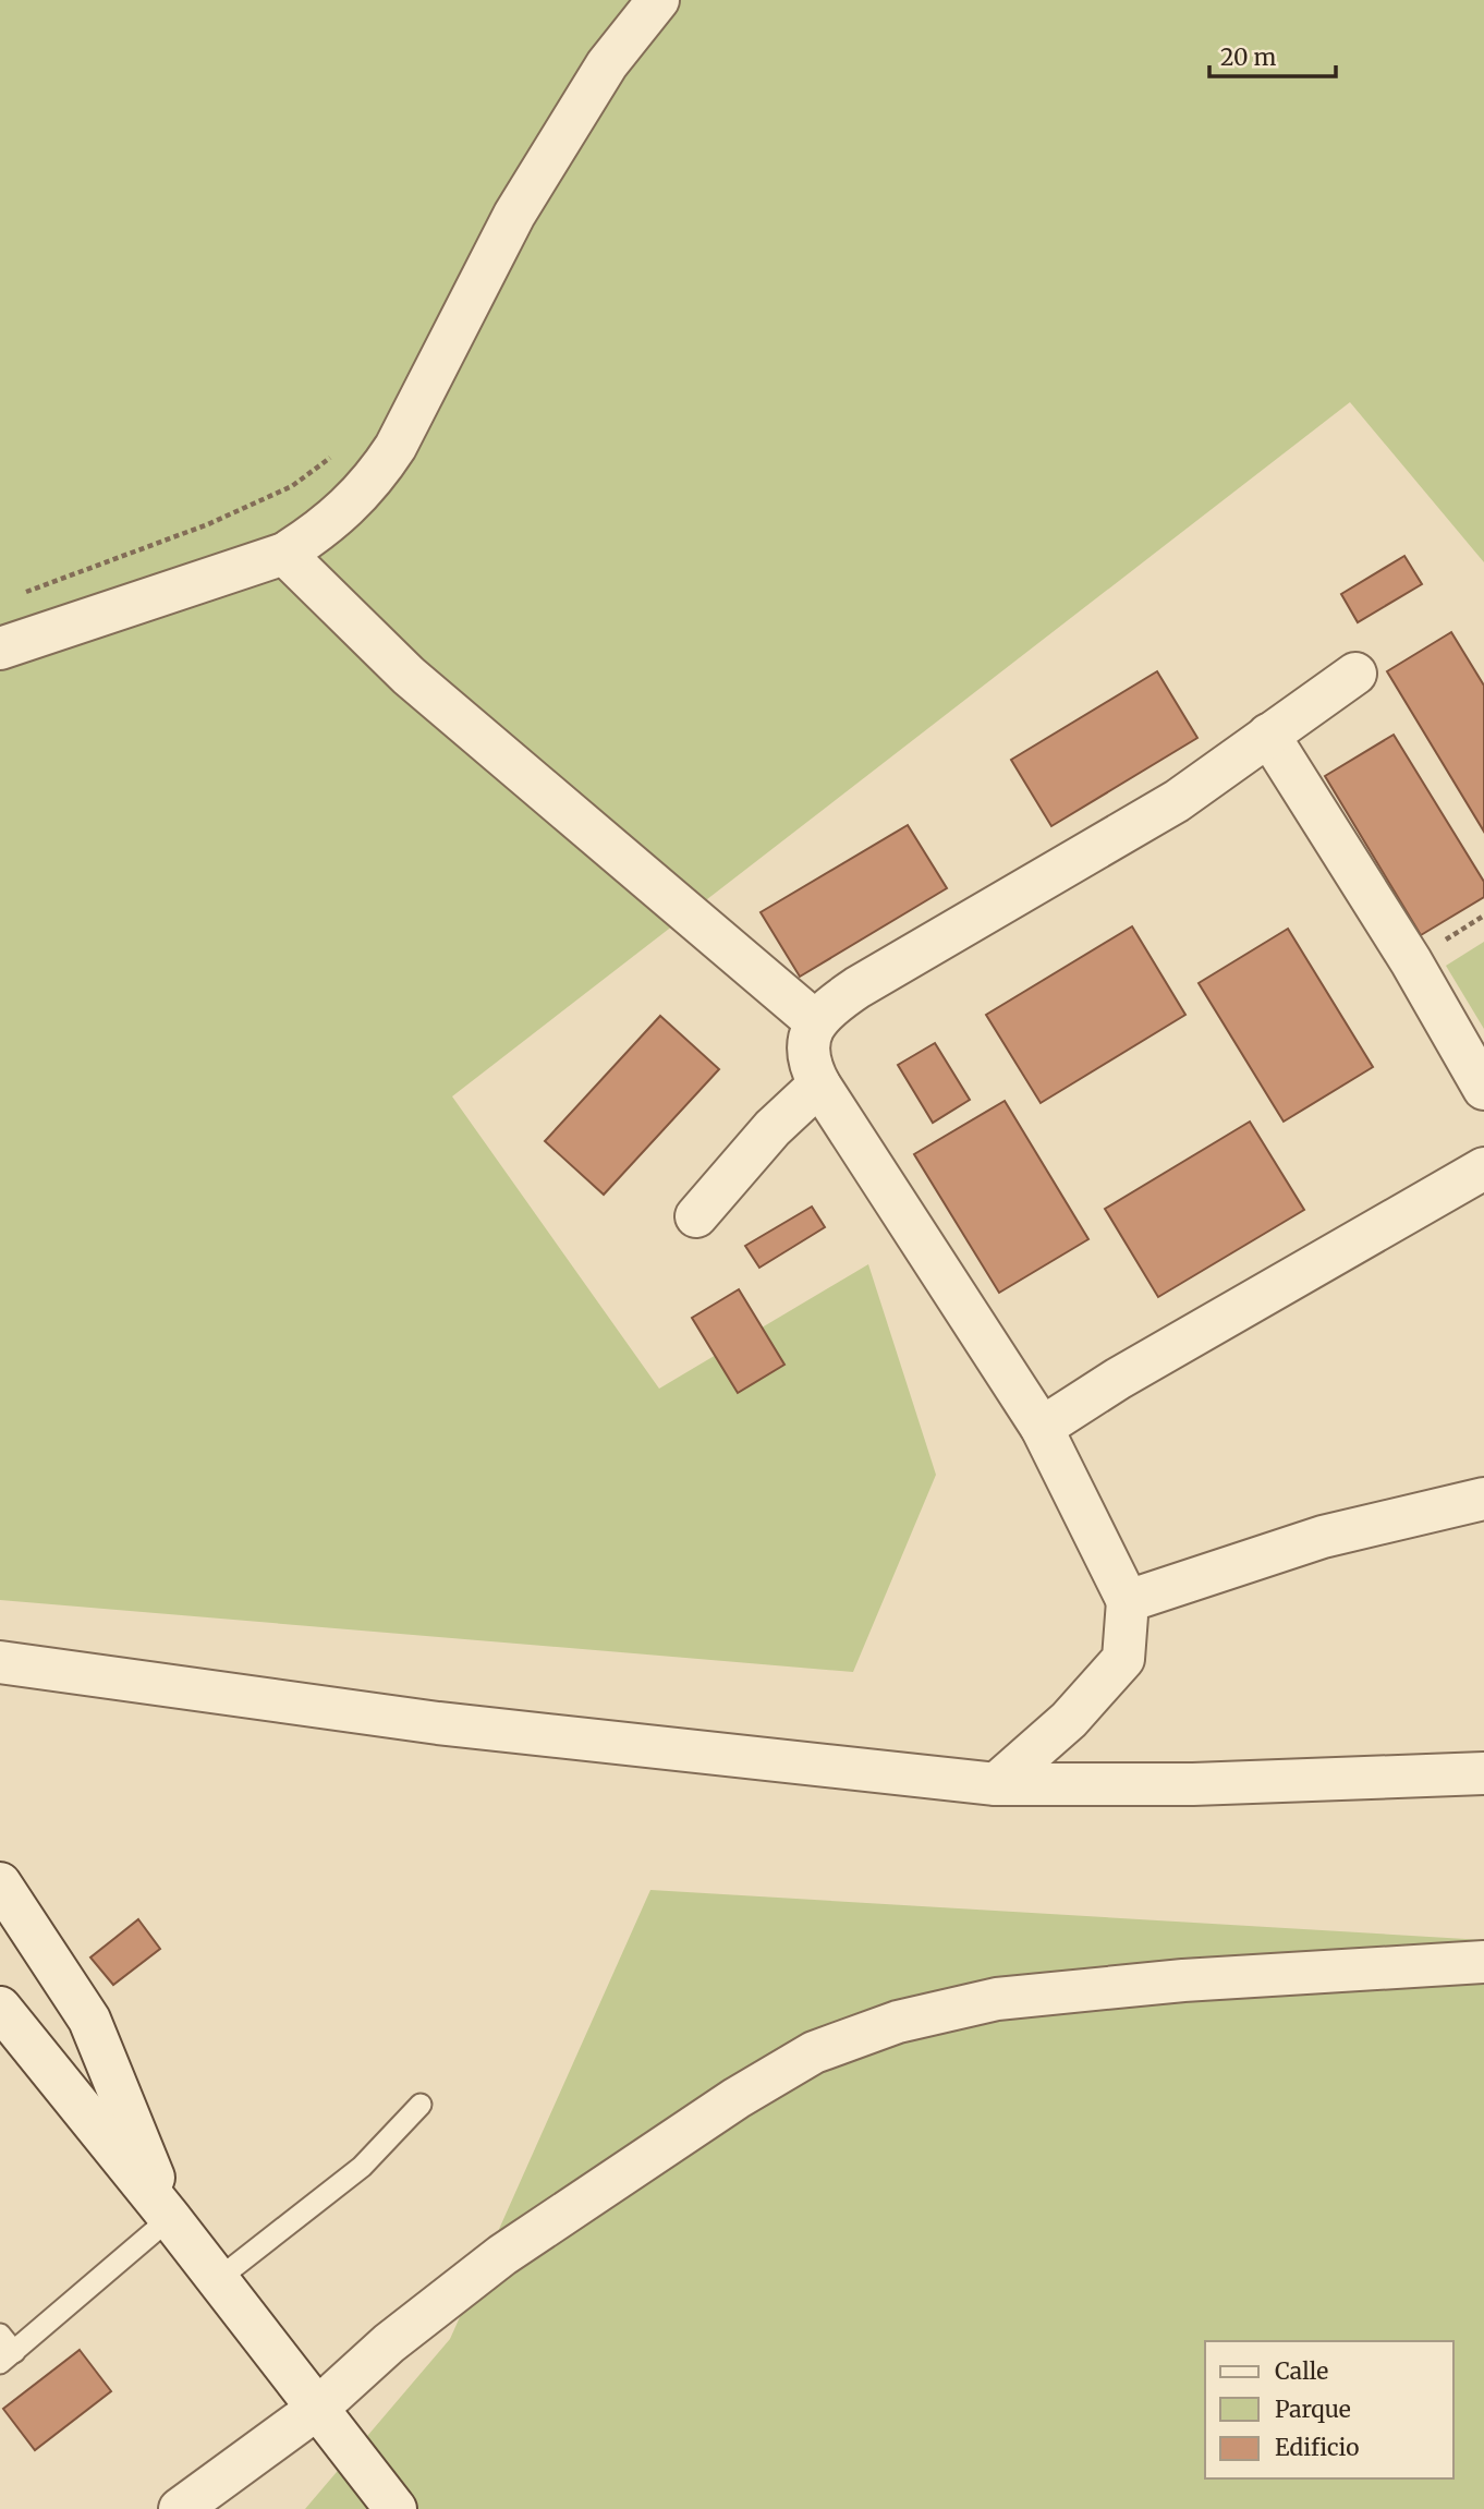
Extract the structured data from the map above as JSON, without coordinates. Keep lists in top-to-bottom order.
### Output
{
  "legend": ["Calle", "Parque", "Edificio"],
  "scale_bar": "20 m"
}
